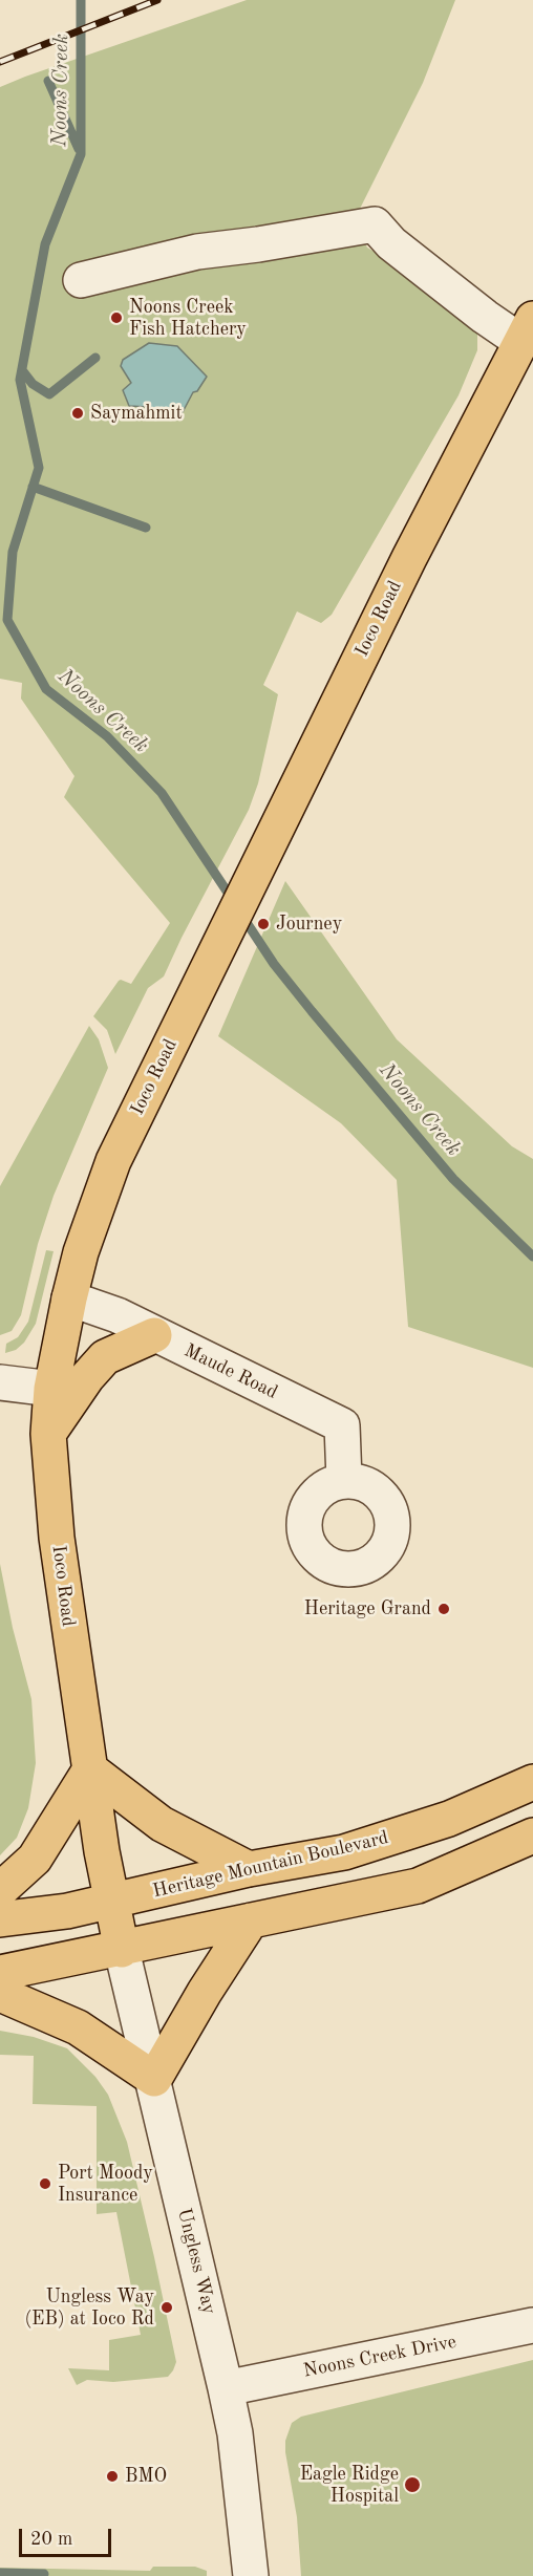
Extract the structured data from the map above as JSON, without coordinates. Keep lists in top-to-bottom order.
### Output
{
  "streets": {
    "main road": ["Ioco Road", "Heritage Mountain Boulevard"],
    "street": ["Maude Road", "Ungless Way", "Noons Creek Drive"]
  },
  "crossings": [
    ["Ioco Road", "Maude Road"],
    ["Ioco Road", "Heritage Mountain Boulevard"],
    ["Ioco Road", "Ungless Way"],
    ["Ungless Way", "Noons Creek Drive"]
  ],
  "water": ["Noons Creek"],
  "places": [
    "Noons Creek Fish Hatchery",
    "Saymahmit",
    "Journey",
    "Heritage Grand",
    "Port Moody Insurance",
    "Ungless Way (EB) at Ioco Rd",
    "BMO",
    "Eagle Ridge Hospital"
  ],
  "scale_bar": "20 m"
}
